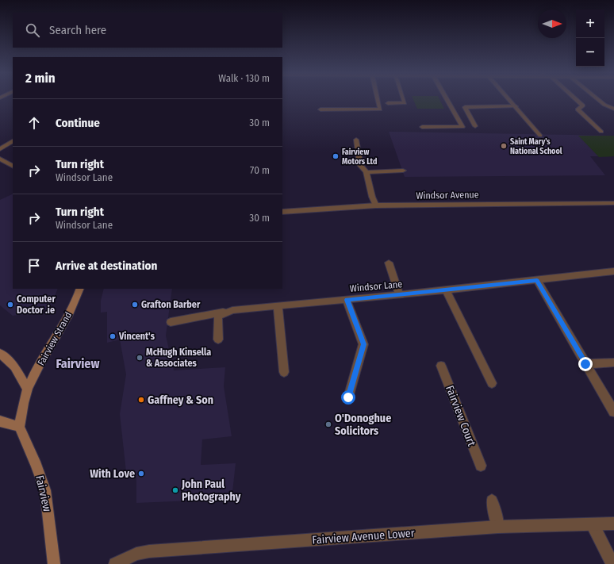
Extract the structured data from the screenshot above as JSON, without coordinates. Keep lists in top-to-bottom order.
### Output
{
  "streets": {
    "main road": ["Fairview Strand", "Fairview"],
    "street": [
      "Windsor Avenue",
      "Windsor Lane",
      "Fairview Court",
      "Fairview Avenue Lower"
    ]
  },
  "crossings": [
    ["Fairview Strand", "Fairview"]
  ],
  "districts": ["Fairview"],
  "places": [
    "Saint Mary's National School",
    "Fairview Motors Ltd",
    "Computer Doctor .ie",
    "Grafton Barber",
    "Vincent's",
    "McHugh Kinsella & Associates",
    "Gaffney & Son",
    "O'Donoghue Solicitors",
    "With Love",
    "John Paul Photography"
  ],
  "north": "right",
  "page": {
    "map_buttons": ["+", "−"],
    "search": "Search here",
    "heading": ["2 min", "Walk · 130 m"],
    "list": [
      ["Continue", "30 m"],
      ["Turn right", "Windsor Lane", "70 m"],
      ["Turn right", "Windsor Lane", "30 m"],
      "Arrive at destination"
    ]
  }
}
